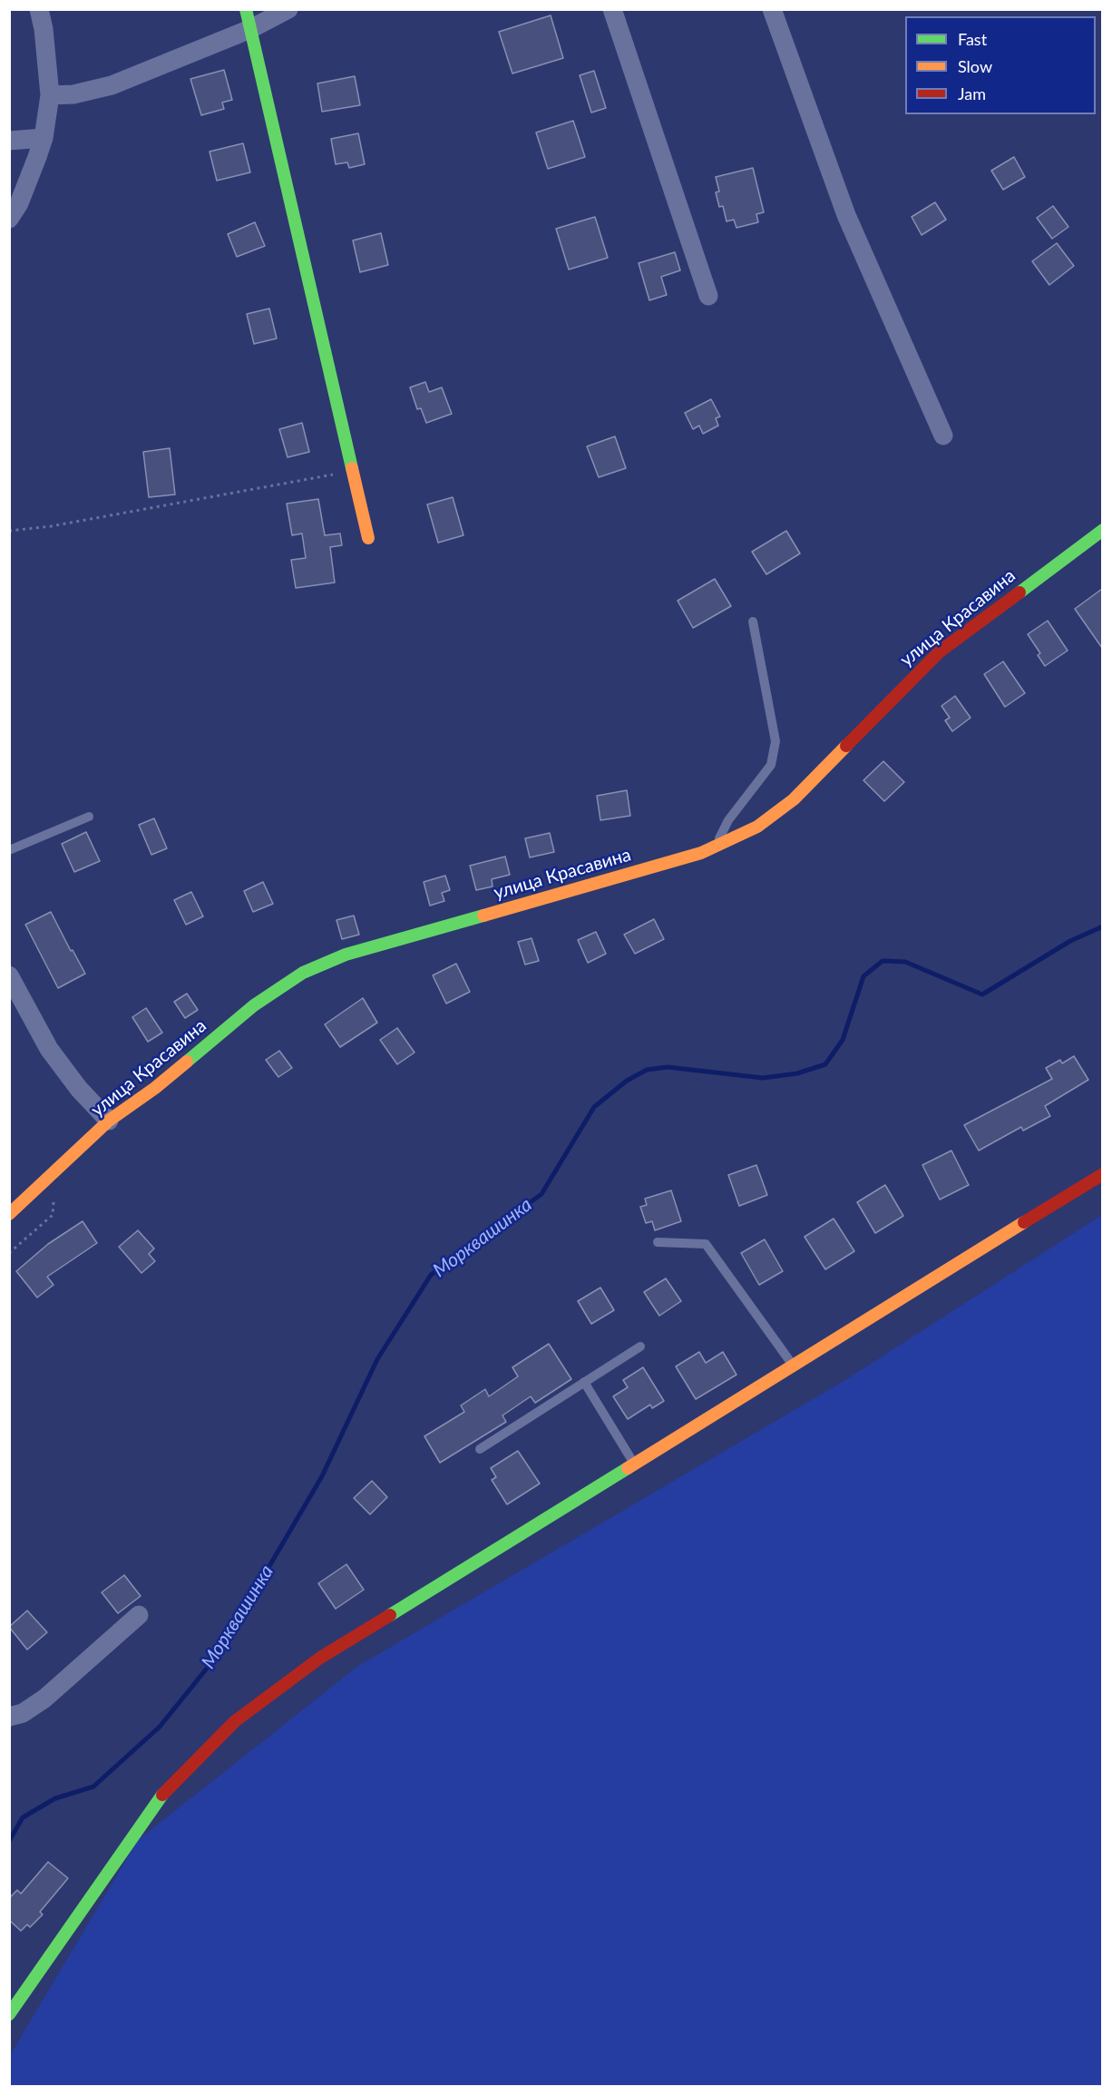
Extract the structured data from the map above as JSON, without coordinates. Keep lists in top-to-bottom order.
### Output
{
  "streets": {
    "street": ["улица Красавина"]
  },
  "water": ["Морквашинка"],
  "legend": ["Fast", "Slow", "Jam"]
}
